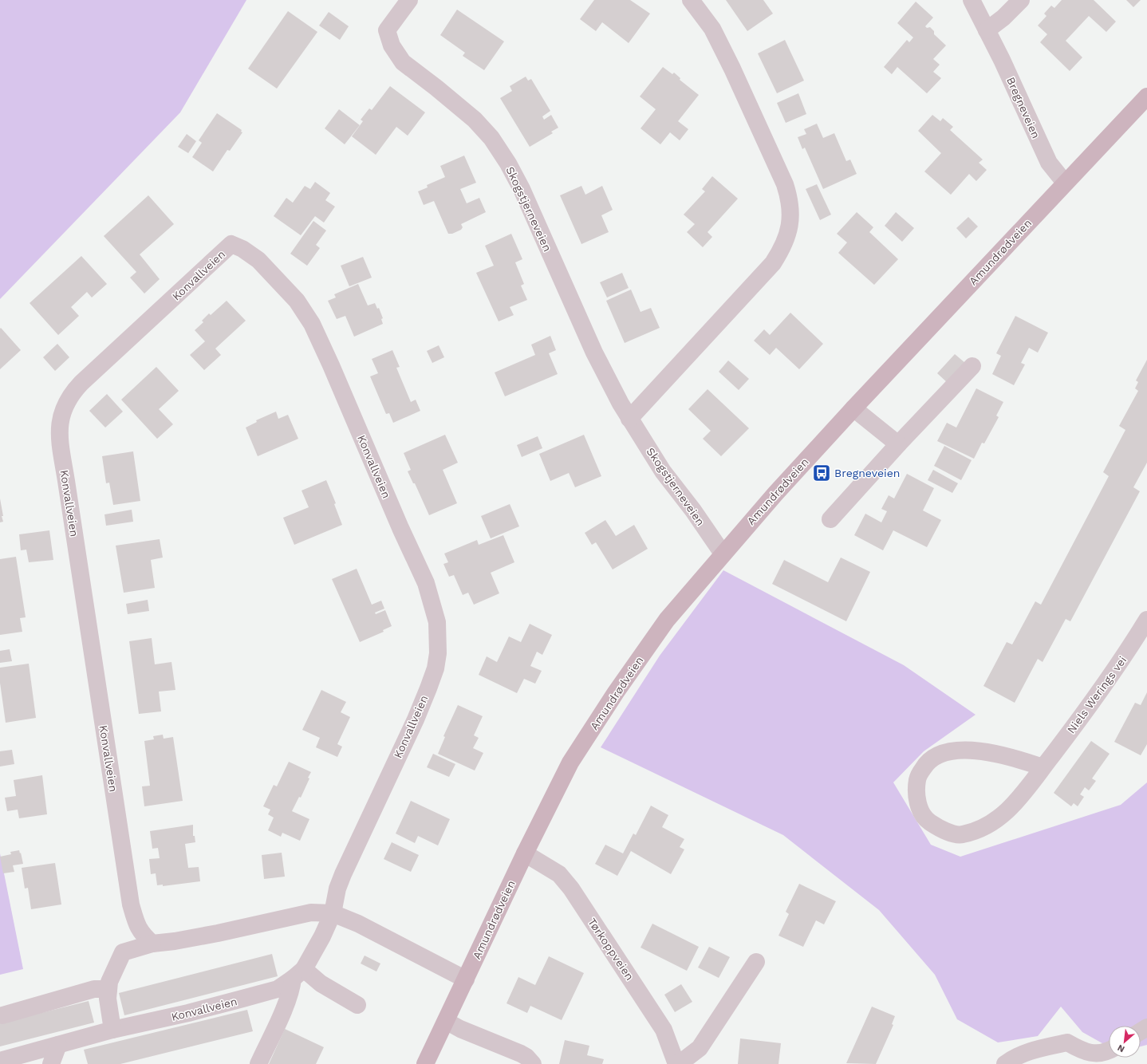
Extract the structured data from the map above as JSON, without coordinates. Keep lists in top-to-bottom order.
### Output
{
  "streets": {
    "main road": ["Amundrødveien"],
    "street": [
      "Bregneveien",
      "Skogstjerneveien",
      "Konvallveien",
      "Niels Werings vei",
      "Tørkoppveien"
    ]
  },
  "crossings": [
    ["Bregneveien", "Amundrødveien"],
    ["Skogstjerneveien", "Amundrødveien"],
    ["Amundrødveien", "Tørkoppveien"]
  ],
  "places": {
    "bus stop": ["Bregneveien"]
  },
  "north": "bottom left"
}
